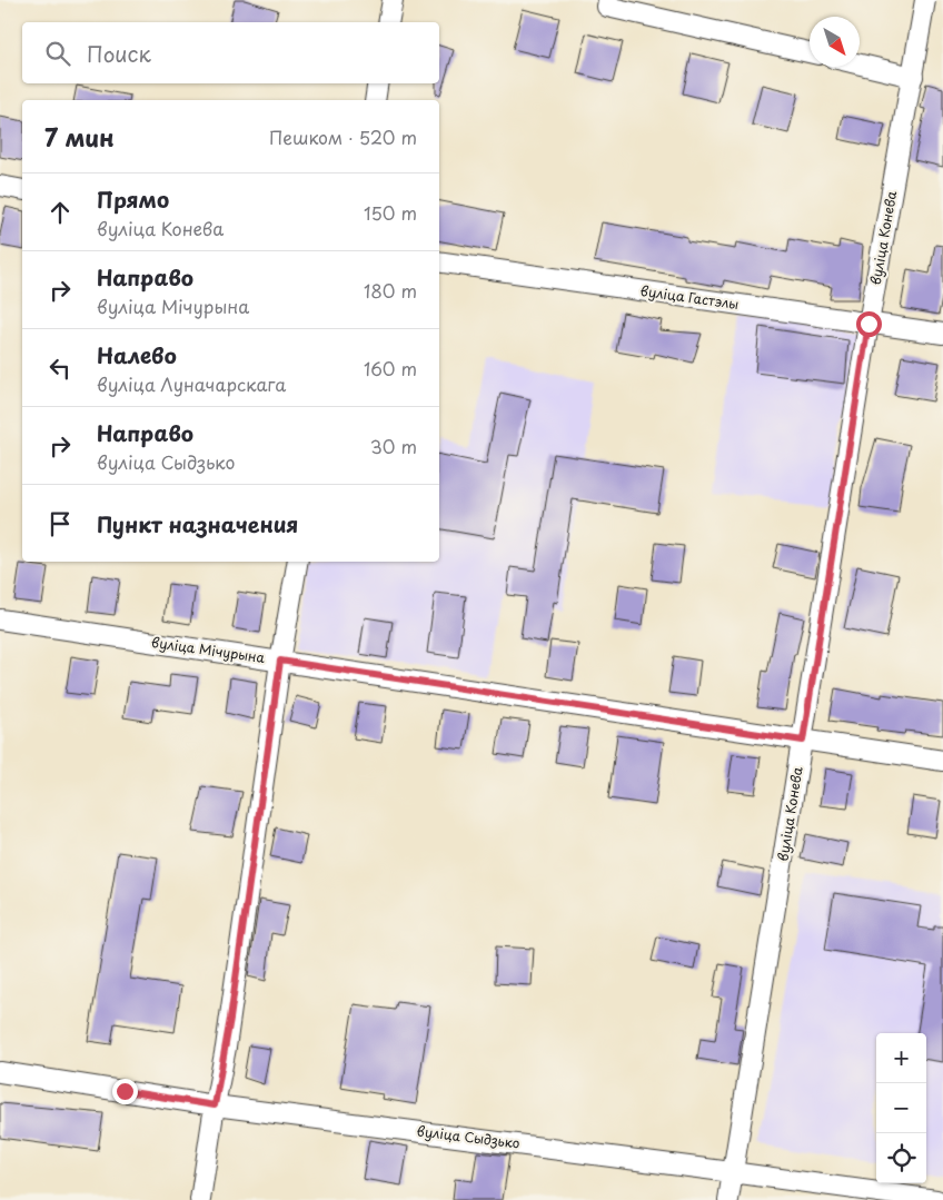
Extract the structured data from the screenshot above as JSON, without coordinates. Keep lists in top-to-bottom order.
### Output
{
  "streets": {
    "street": [
      "вуліца Конева",
      "вуліца Гастэлы",
      "вуліца Мічурына",
      "вуліца Сыдзько"
    ]
  },
  "crossings": [
    ["вуліца Конева", "вуліца Гастэлы"],
    ["вуліца Конева", "вуліца Мічурына"],
    ["вуліца Конева", "вуліца Сыдзько"]
  ],
  "north": "bottom right",
  "page": {
    "search": "Поиск",
    "heading": ["7 мин", "Пешком · 520 m"],
    "list": [
      ["Прямо", "вуліца Конева", "150 m"],
      ["Направо", "вуліца Мічурына", "180 m"],
      ["Налево", "вуліца Луначарскага", "160 m"],
      ["Направо", "вуліца Сыдзько", "30 m"],
      "Пункт назначения"
    ],
    "map_buttons": ["+", "−"]
  }
}
